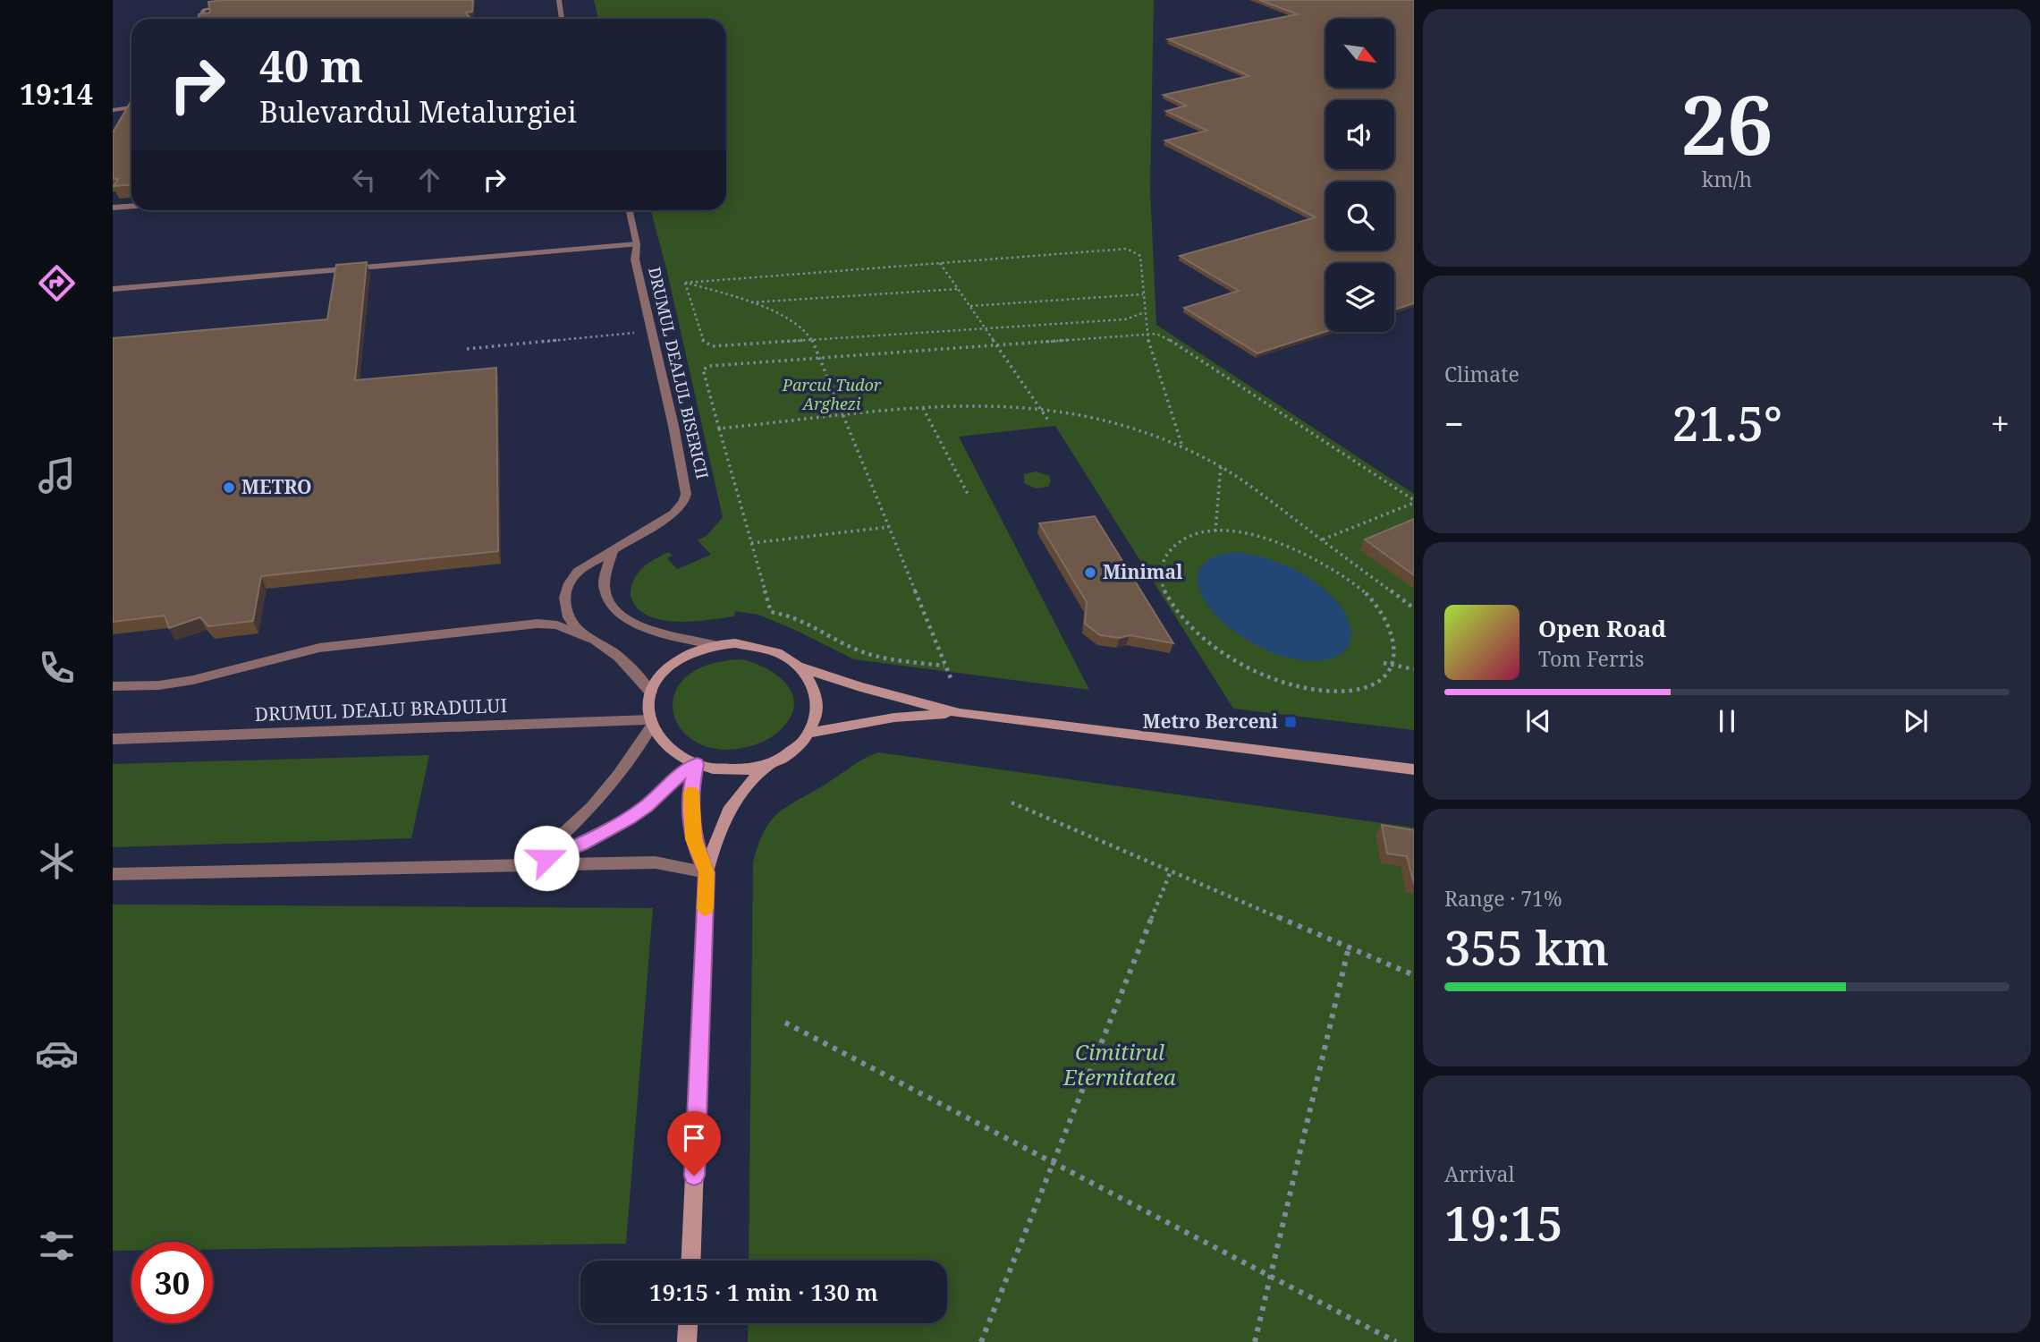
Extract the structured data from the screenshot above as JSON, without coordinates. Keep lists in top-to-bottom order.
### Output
{
  "streets": {
    "street": ["DRUMUL DEALUL BISERICII", "DRUMUL DEALU BRADULUI"]
  },
  "crossings": [
    ["DRUMUL DEALUL BISERICII", "DRUMUL DEALU BRADULUI"]
  ],
  "parks": ["Parcul Tudor Arghezi", "Cimitirul Eternitatea"],
  "places": {
    "other": ["METRO", "Minimal"],
    "transit": ["Metro Berceni"]
  },
  "north": "bottom right",
  "page": {
    "tabs": "19:14",
    "tile": [
      ["26", "km/h"],
      "Climate",
      ["Range · 71%", "355 km"],
      ["Arrival", "19:15"]
    ],
    "turn": ["40 m", "Bulevardul Metalurgiei"],
    "heat": ["−", "21.5°", "+"],
    "song": ["Open Road", "Tom Ferris"],
    "limit": "30",
    "trip": "19:15 · 1 min · 130 m"
  }
}
